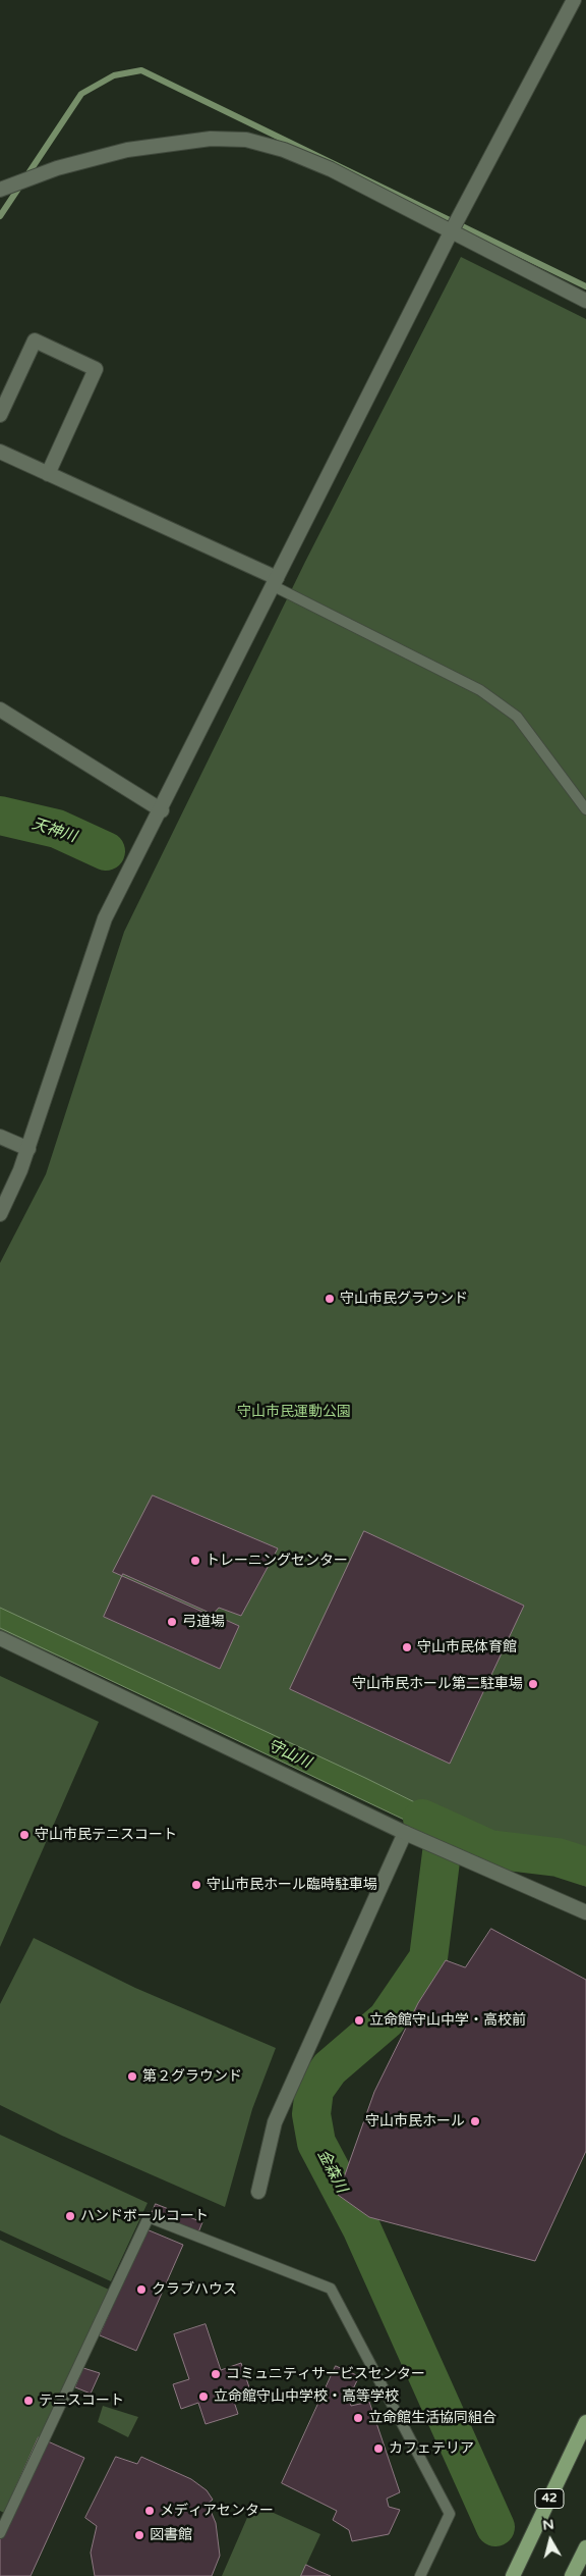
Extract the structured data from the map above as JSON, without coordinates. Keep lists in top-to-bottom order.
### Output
{
  "streets": {
    "main road": ["42"]
  },
  "water": ["天神川", "守山川", "金森川"],
  "parks": ["守山市民運動公園"],
  "places": [
    "守山市民グラウンド",
    "トレーニングセンター",
    "弓道場",
    "守山市民体育館",
    "守山市民ホール第二駐車場",
    "守山市民テニスコート",
    "守山市民ホール臨時駐車場",
    "立命館守山中学・高校前",
    "第２グラウンド",
    "守山市民ホール",
    "ハンドボールコート",
    "クラブハウス",
    "コミュニティサービスセンター",
    "立命館守山中学校・高等学校",
    "テニスコート",
    "立命館生活協同組合",
    "カフェテリア",
    "メディアセンター",
    "図書館"
  ],
  "north": "top"
}
